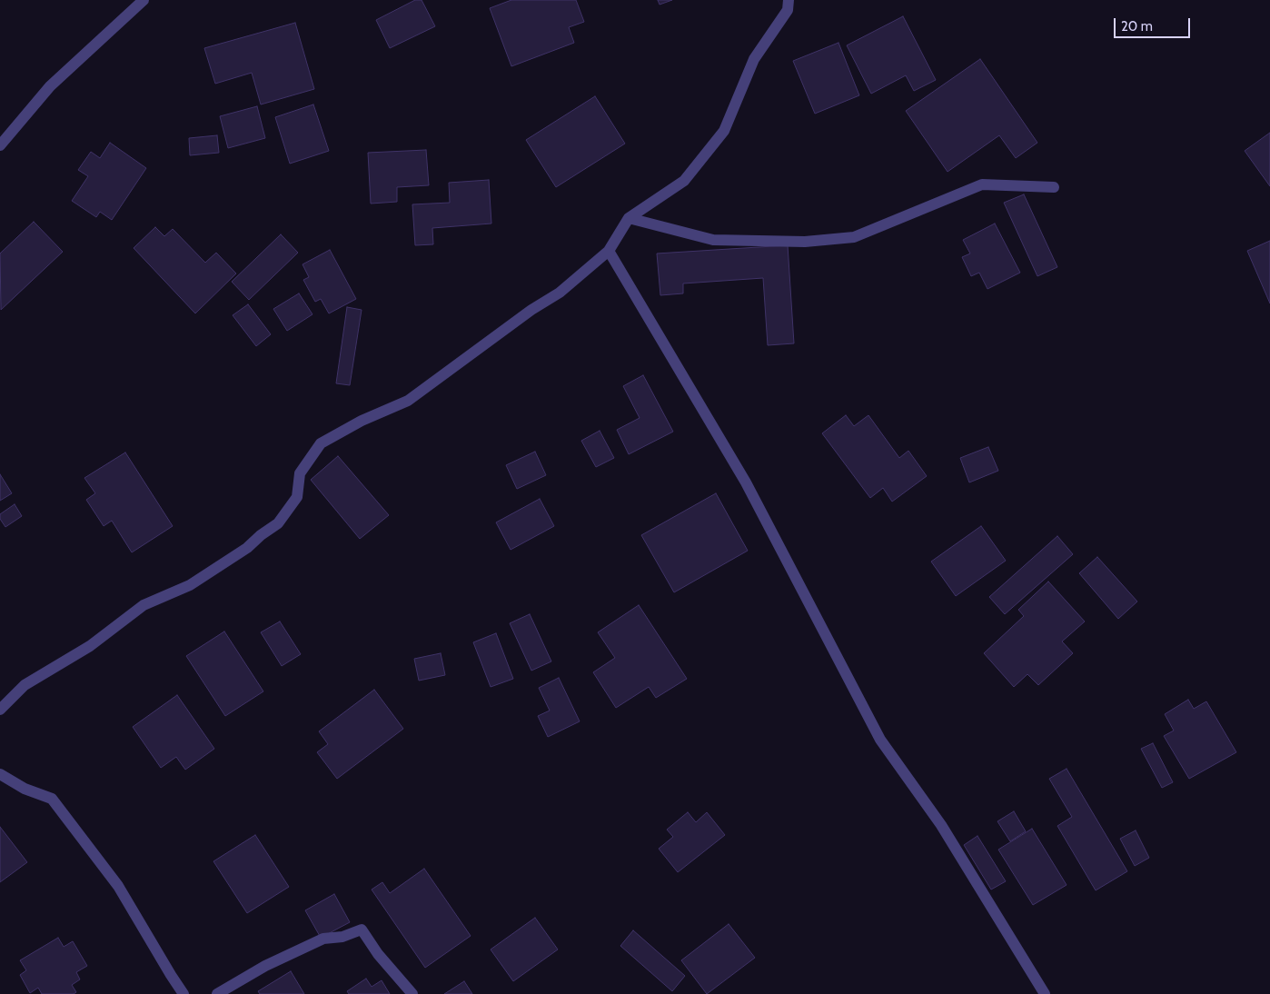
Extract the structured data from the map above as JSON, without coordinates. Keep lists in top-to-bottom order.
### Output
{
  "scale_bar": "20 m"
}
